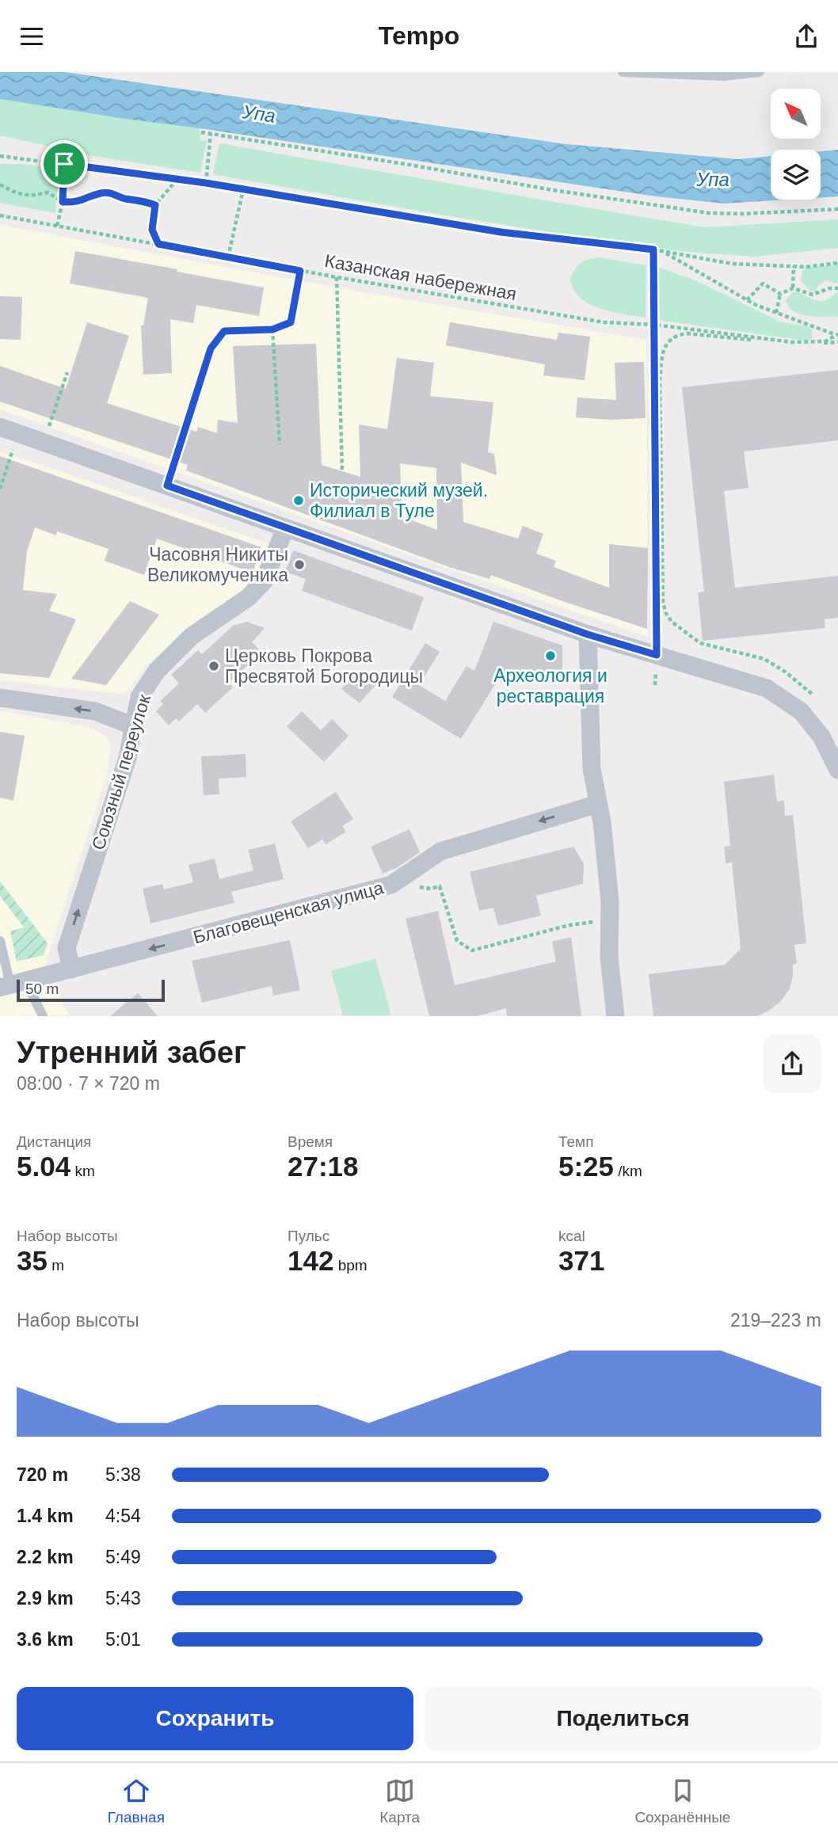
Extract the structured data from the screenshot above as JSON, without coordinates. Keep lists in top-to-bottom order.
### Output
{
  "streets": {
    "street": ["Союзный переулок", "Благовещенская улица"],
    "path": ["Казанская набережная"]
  },
  "crossings": [
    ["Союзный переулок", "Благовещенская улица"]
  ],
  "one_way": ["Союзный переулок", "Благовещенская улица"],
  "water": ["Упа"],
  "places": [
    "Исторический музей. Филиал в Туле",
    "Часовня Никиты Великомученика",
    "Археология и реставрация",
    "Церковь Покрова Пресвятой Богородицы"
  ],
  "scale_bar": "50 m",
  "north": "top left",
  "page": {
    "header": "Tempo",
    "scale": "50 m",
    "heading": ["Утренний забег", "08:00 · 7 × 720 m"],
    "stats": [
      ["Дистанция", "5.04 km"],
      ["Время", "27:18"],
      ["Темп", "5:25 /km"],
      ["Набор высоты", "35 m"],
      ["Пульс", "142 bpm"],
      ["kcal", "371"]
    ],
    "chart": ["Набор высоты", "219–223 m"],
    "list": [
      {
        "name": "720 m",
        "note": "5:38"
      },
      {
        "name": "1.4 km",
        "note": "4:54"
      },
      {
        "name": "2.2 km",
        "note": "5:49"
      },
      {
        "name": "2.9 km",
        "note": "5:43"
      },
      {
        "name": "3.6 km",
        "note": "5:01"
      }
    ],
    "buttons": ["Сохранить", "Поделиться"],
    "tabs": ["Главная", "Карта", "Сохранённые"]
  }
}
